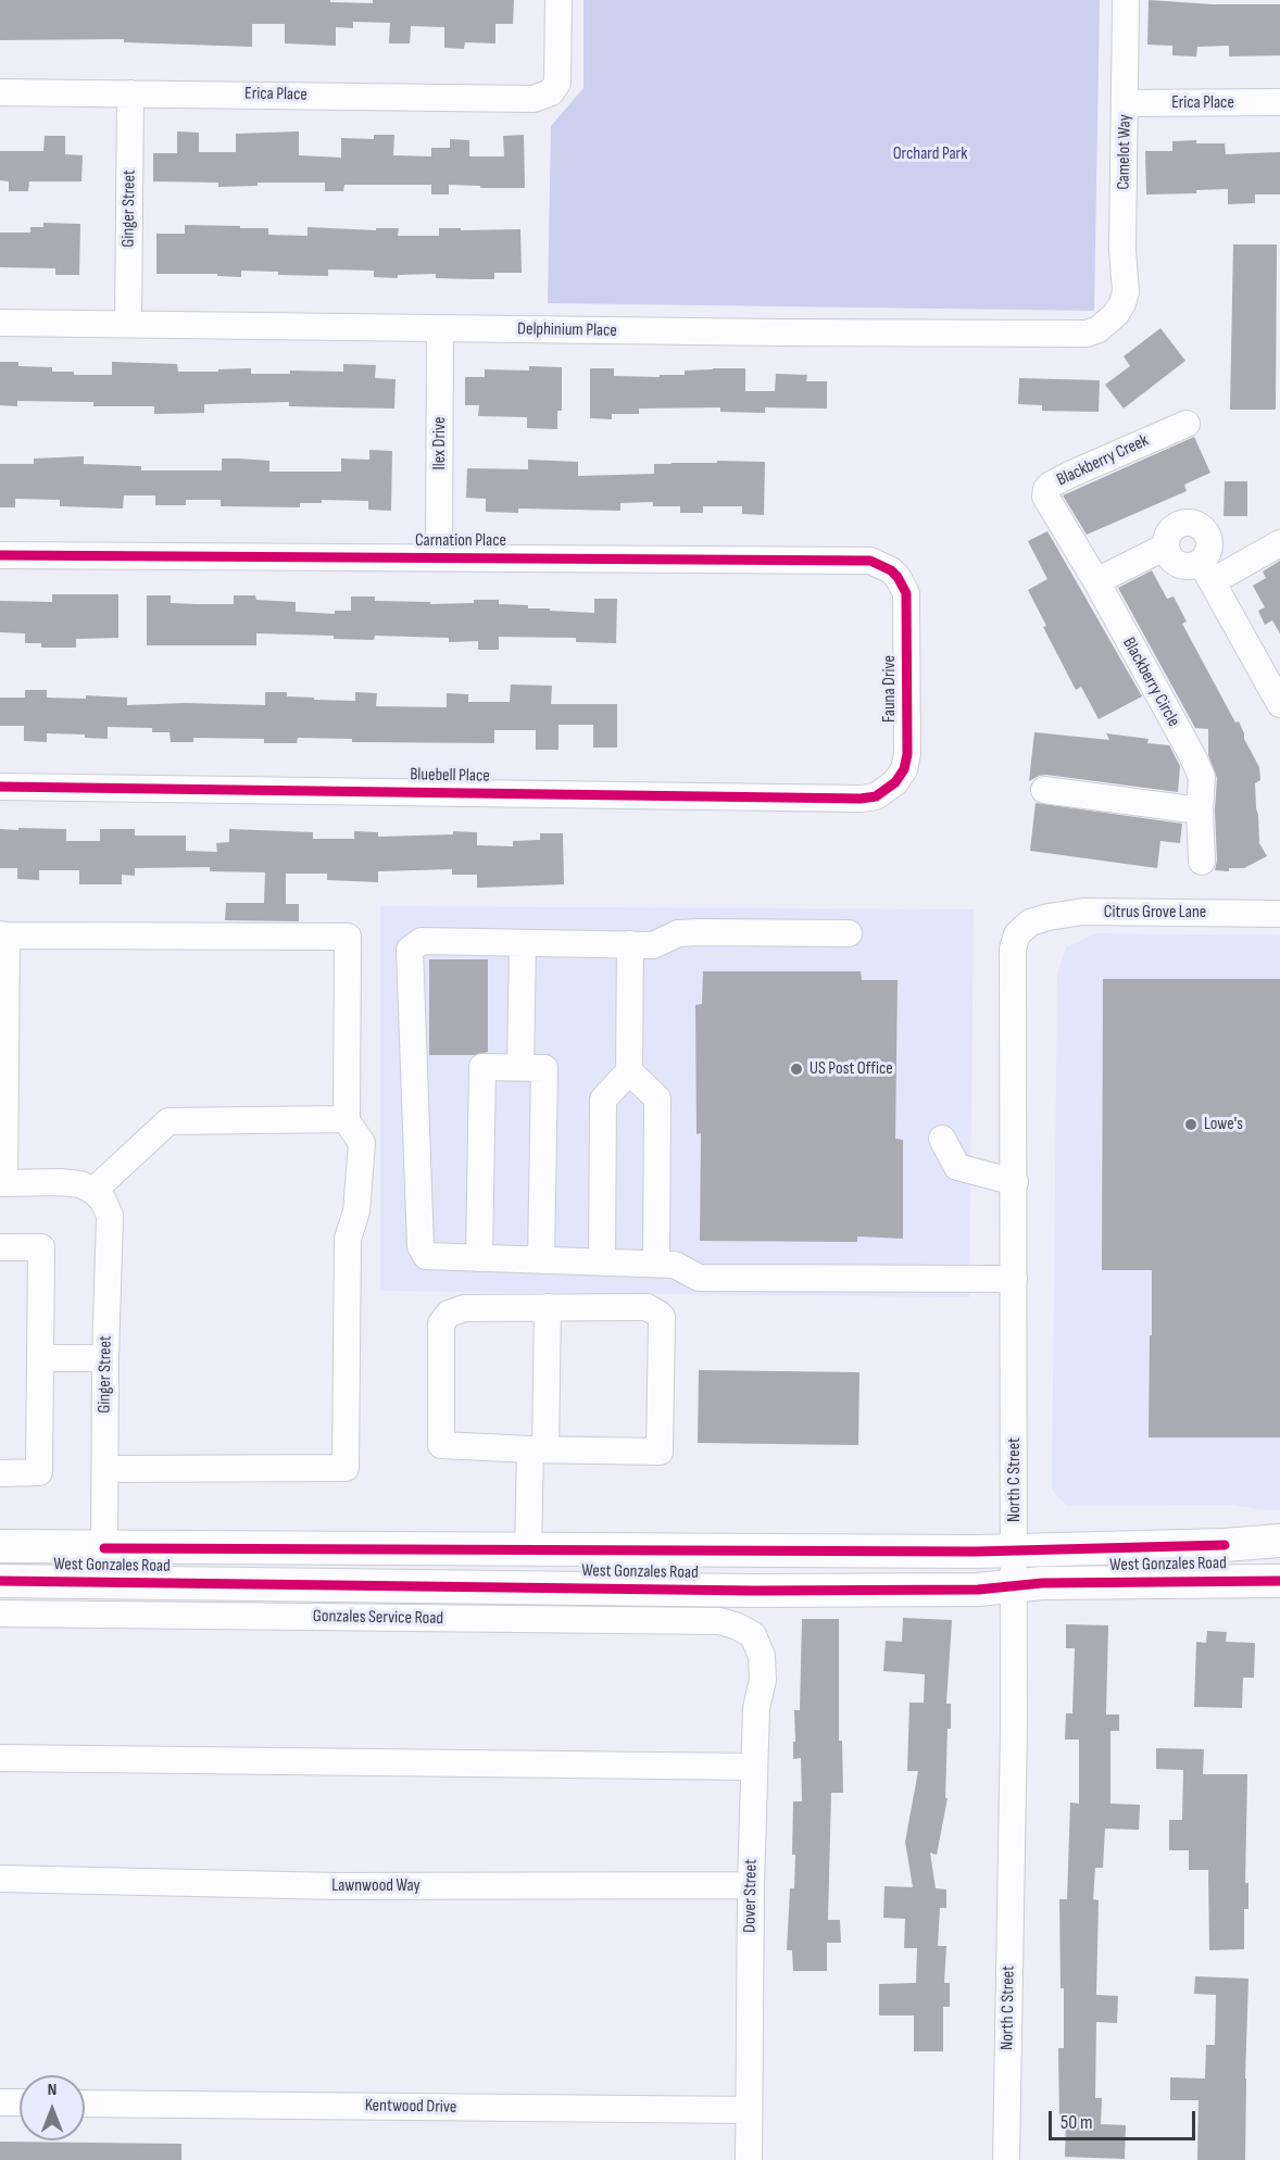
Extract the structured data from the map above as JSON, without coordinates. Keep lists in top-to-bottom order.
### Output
{
  "streets": {
    "main road": ["West Gonzales Road"],
    "street": [
      "Erica Place",
      "Camelot Way",
      "Ginger Street",
      "Delphinium Place",
      "Ilex Drive",
      "Blackberry Creek",
      "Carnation Place",
      "Blackberry Circle",
      "Fauna Drive",
      "Bluebell Place",
      "Citrus Grove Lane",
      "North C Street",
      "Gonzales Service Road",
      "Lawnwood Way",
      "Dover Street",
      "Kentwood Drive"
    ]
  },
  "crossings": [
    ["Erica Place", "Camelot Way"],
    ["Erica Place", "Ginger Street"],
    ["Camelot Way", "Delphinium Place"],
    ["Ginger Street", "Delphinium Place"],
    ["Ginger Street", "West Gonzales Road"],
    ["Delphinium Place", "Ilex Drive"],
    ["Ilex Drive", "Carnation Place"],
    ["Blackberry Creek", "Blackberry Circle"],
    ["Carnation Place", "Fauna Drive"],
    ["Fauna Drive", "Bluebell Place"],
    ["Citrus Grove Lane", "North C Street"],
    ["North C Street", "West Gonzales Road"],
    ["Gonzales Service Road", "Dover Street"],
    ["Lawnwood Way", "Dover Street"],
    ["Dover Street", "Kentwood Drive"]
  ],
  "parks": ["Orchard Park"],
  "places": ["US Post Office", "Lowe's"],
  "scale_bar": "50 m",
  "north": "top"
}
